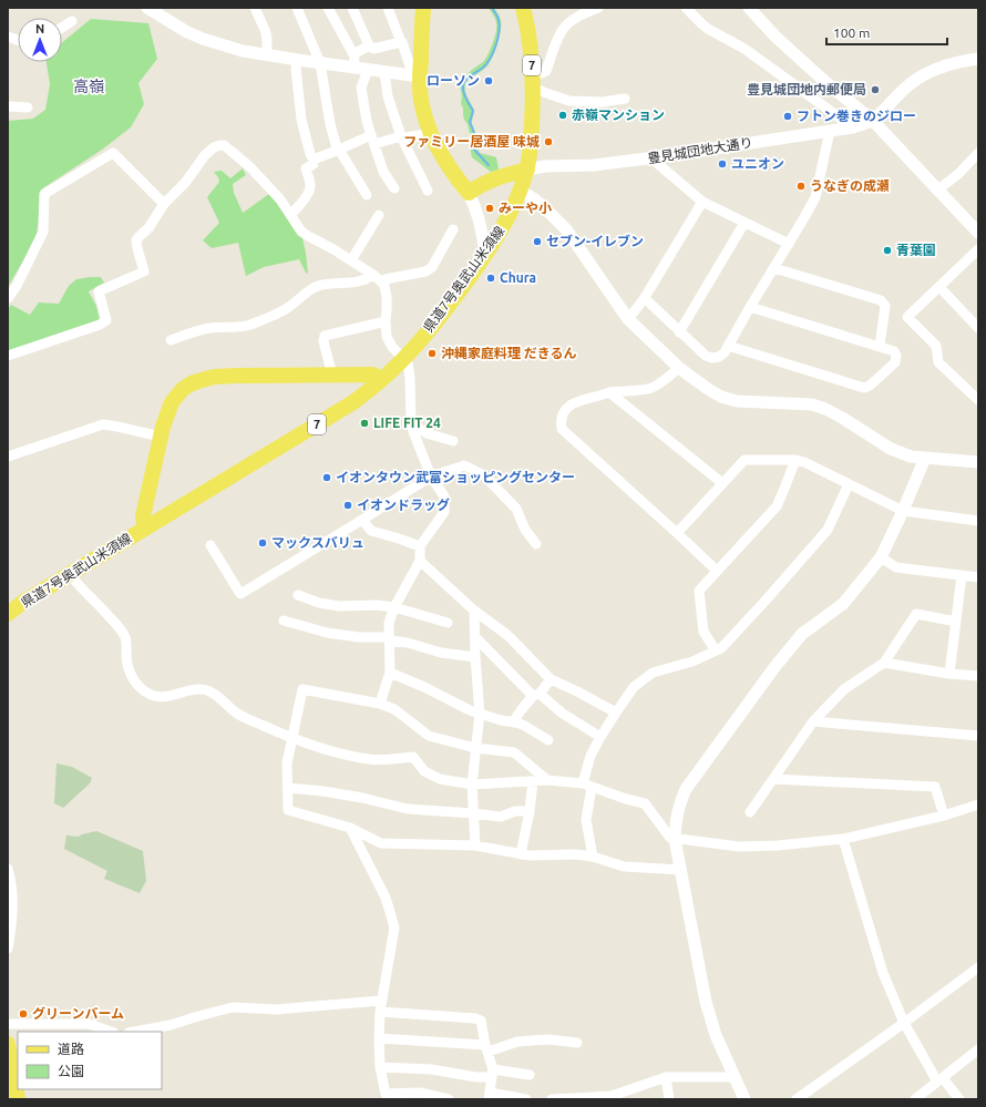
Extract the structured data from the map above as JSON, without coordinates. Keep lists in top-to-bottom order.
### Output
{
  "streets": {
    "main road": ["7", "県道7号奥武山米須線"],
    "street": ["豊見城団地大通り"]
  },
  "crossings": [
    ["豊見城団地大通り", "県道7号奥武山米須線"]
  ],
  "districts": ["高嶺"],
  "places": [
    "ローソン",
    "豊見城団地内郵便局",
    "赤嶺マンション",
    "フトン巻きのジロー",
    "ファミリー居酒屋 味城",
    "ユニオン",
    "うなぎの成瀬",
    "みーや小",
    "セブン-イレブン",
    "青葉園",
    "Chura",
    "沖縄家庭料理 だきるん",
    "LIFE FIT 24",
    "イオンタウン武富ショッピングセンター",
    "イオンドラッグ",
    "マックスバリュ",
    "グリーンバーム"
  ],
  "legend": ["道路", "公園"],
  "scale_bar": "100 m",
  "north": "top"
}
